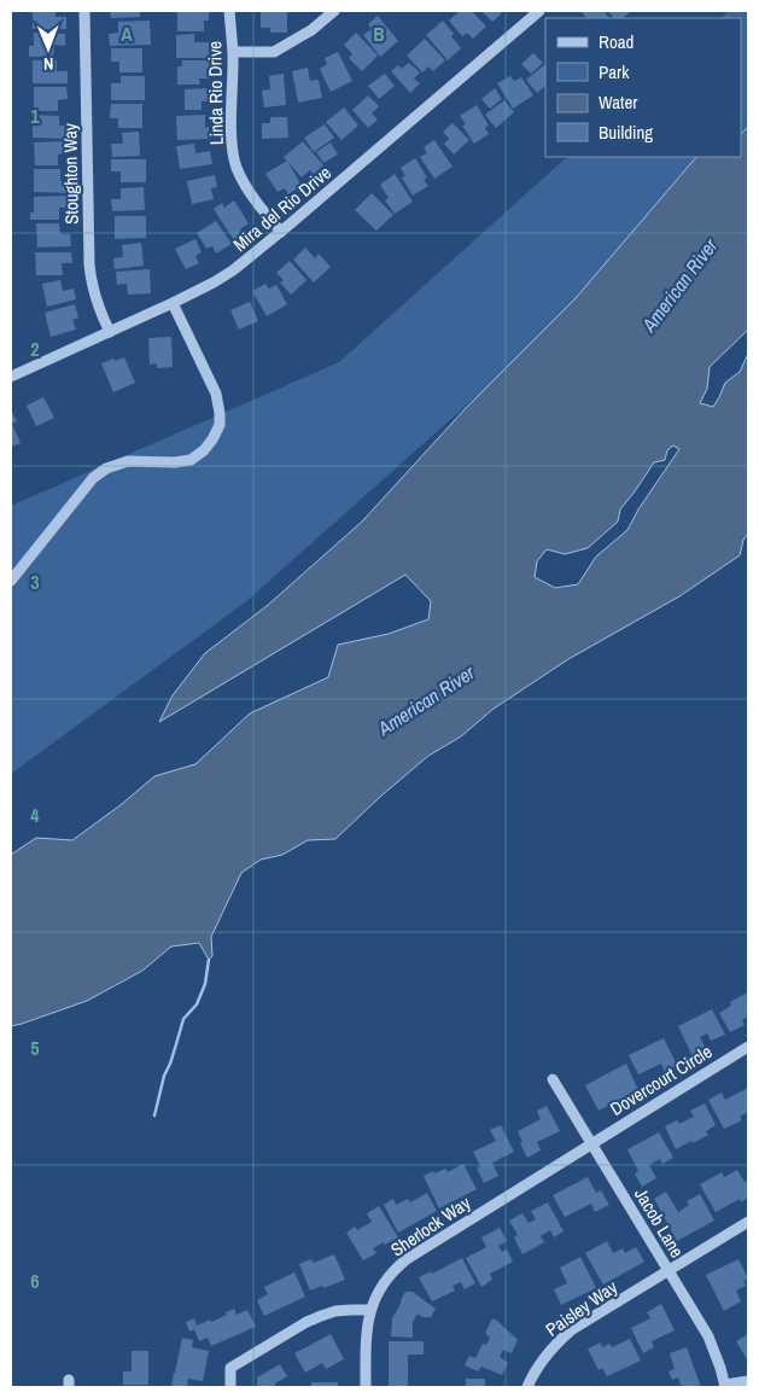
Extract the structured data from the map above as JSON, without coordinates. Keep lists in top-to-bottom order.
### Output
{
  "streets": {
    "street": [
      "Linda Rio Drive",
      "Stoughton Way",
      "Mira del Rio Drive",
      "Dovercourt Circle",
      "Jacob Lane",
      "Sherlock Way",
      "Paisley Way"
    ]
  },
  "crossings": [
    ["Linda Rio Drive", "Mira del Rio Drive"],
    ["Stoughton Way", "Mira del Rio Drive"],
    ["Dovercourt Circle", "Jacob Lane"],
    ["Dovercourt Circle", "Sherlock Way"],
    ["Jacob Lane", "Sherlock Way"],
    ["Jacob Lane", "Paisley Way"]
  ],
  "water": ["American River"],
  "legend": [
    "Road",
    "Park",
    "Water",
    "Building"
  ],
  "north": "bottom",
  "grid": {
    "columns": ["A", "B"],
    "rows": [
      "1",
      "2",
      "3",
      "4",
      "5",
      "6"
    ]
  }
}
